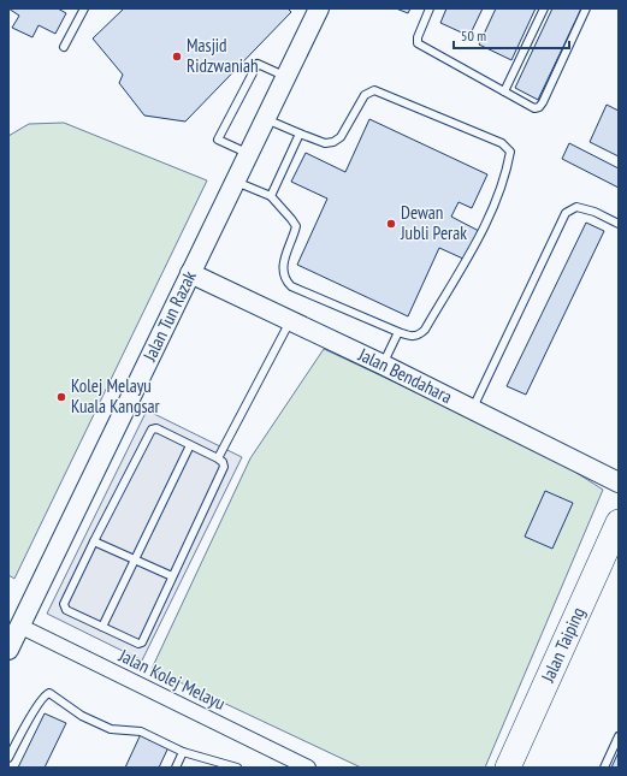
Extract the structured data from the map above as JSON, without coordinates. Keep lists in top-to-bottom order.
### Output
{
  "streets": {
    "highway": ["Jalan Taiping"],
    "street": ["Jalan Tun Razak", "Jalan Bendahara", "Jalan Kolej Melayu"]
  },
  "crossings": [
    ["Jalan Tun Razak", "Jalan Bendahara"],
    ["Jalan Tun Razak", "Jalan Kolej Melayu"]
  ],
  "places": ["Masjid Ridzwaniah", "Dewan Jubli Perak", "Kolej Melayu Kuala Kangsar"],
  "scale_bar": "50 m"
}
